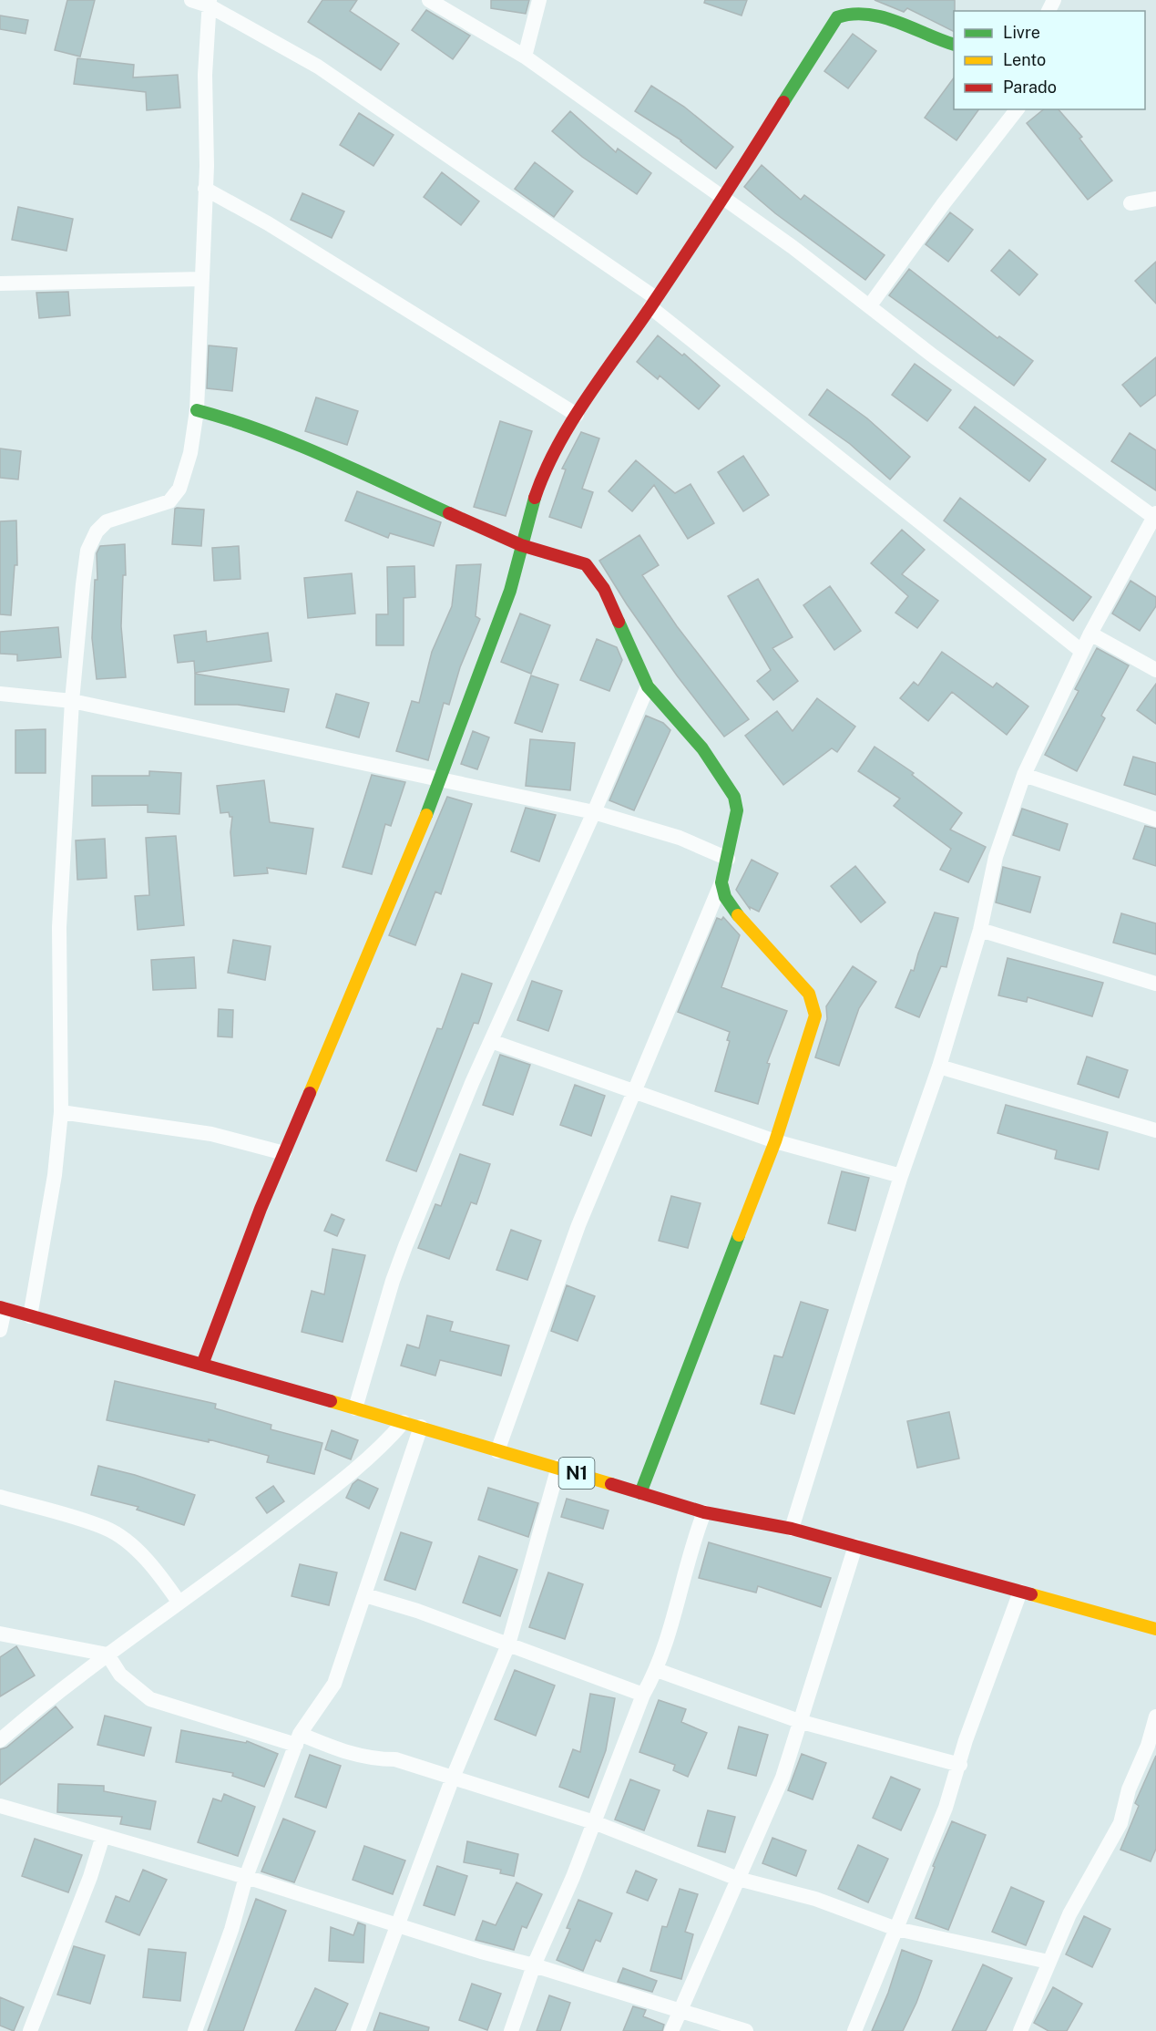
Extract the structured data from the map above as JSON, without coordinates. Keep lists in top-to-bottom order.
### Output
{
  "streets": {
    "street": ["N1"]
  },
  "legend": ["Livre", "Lento", "Parado"]
}
